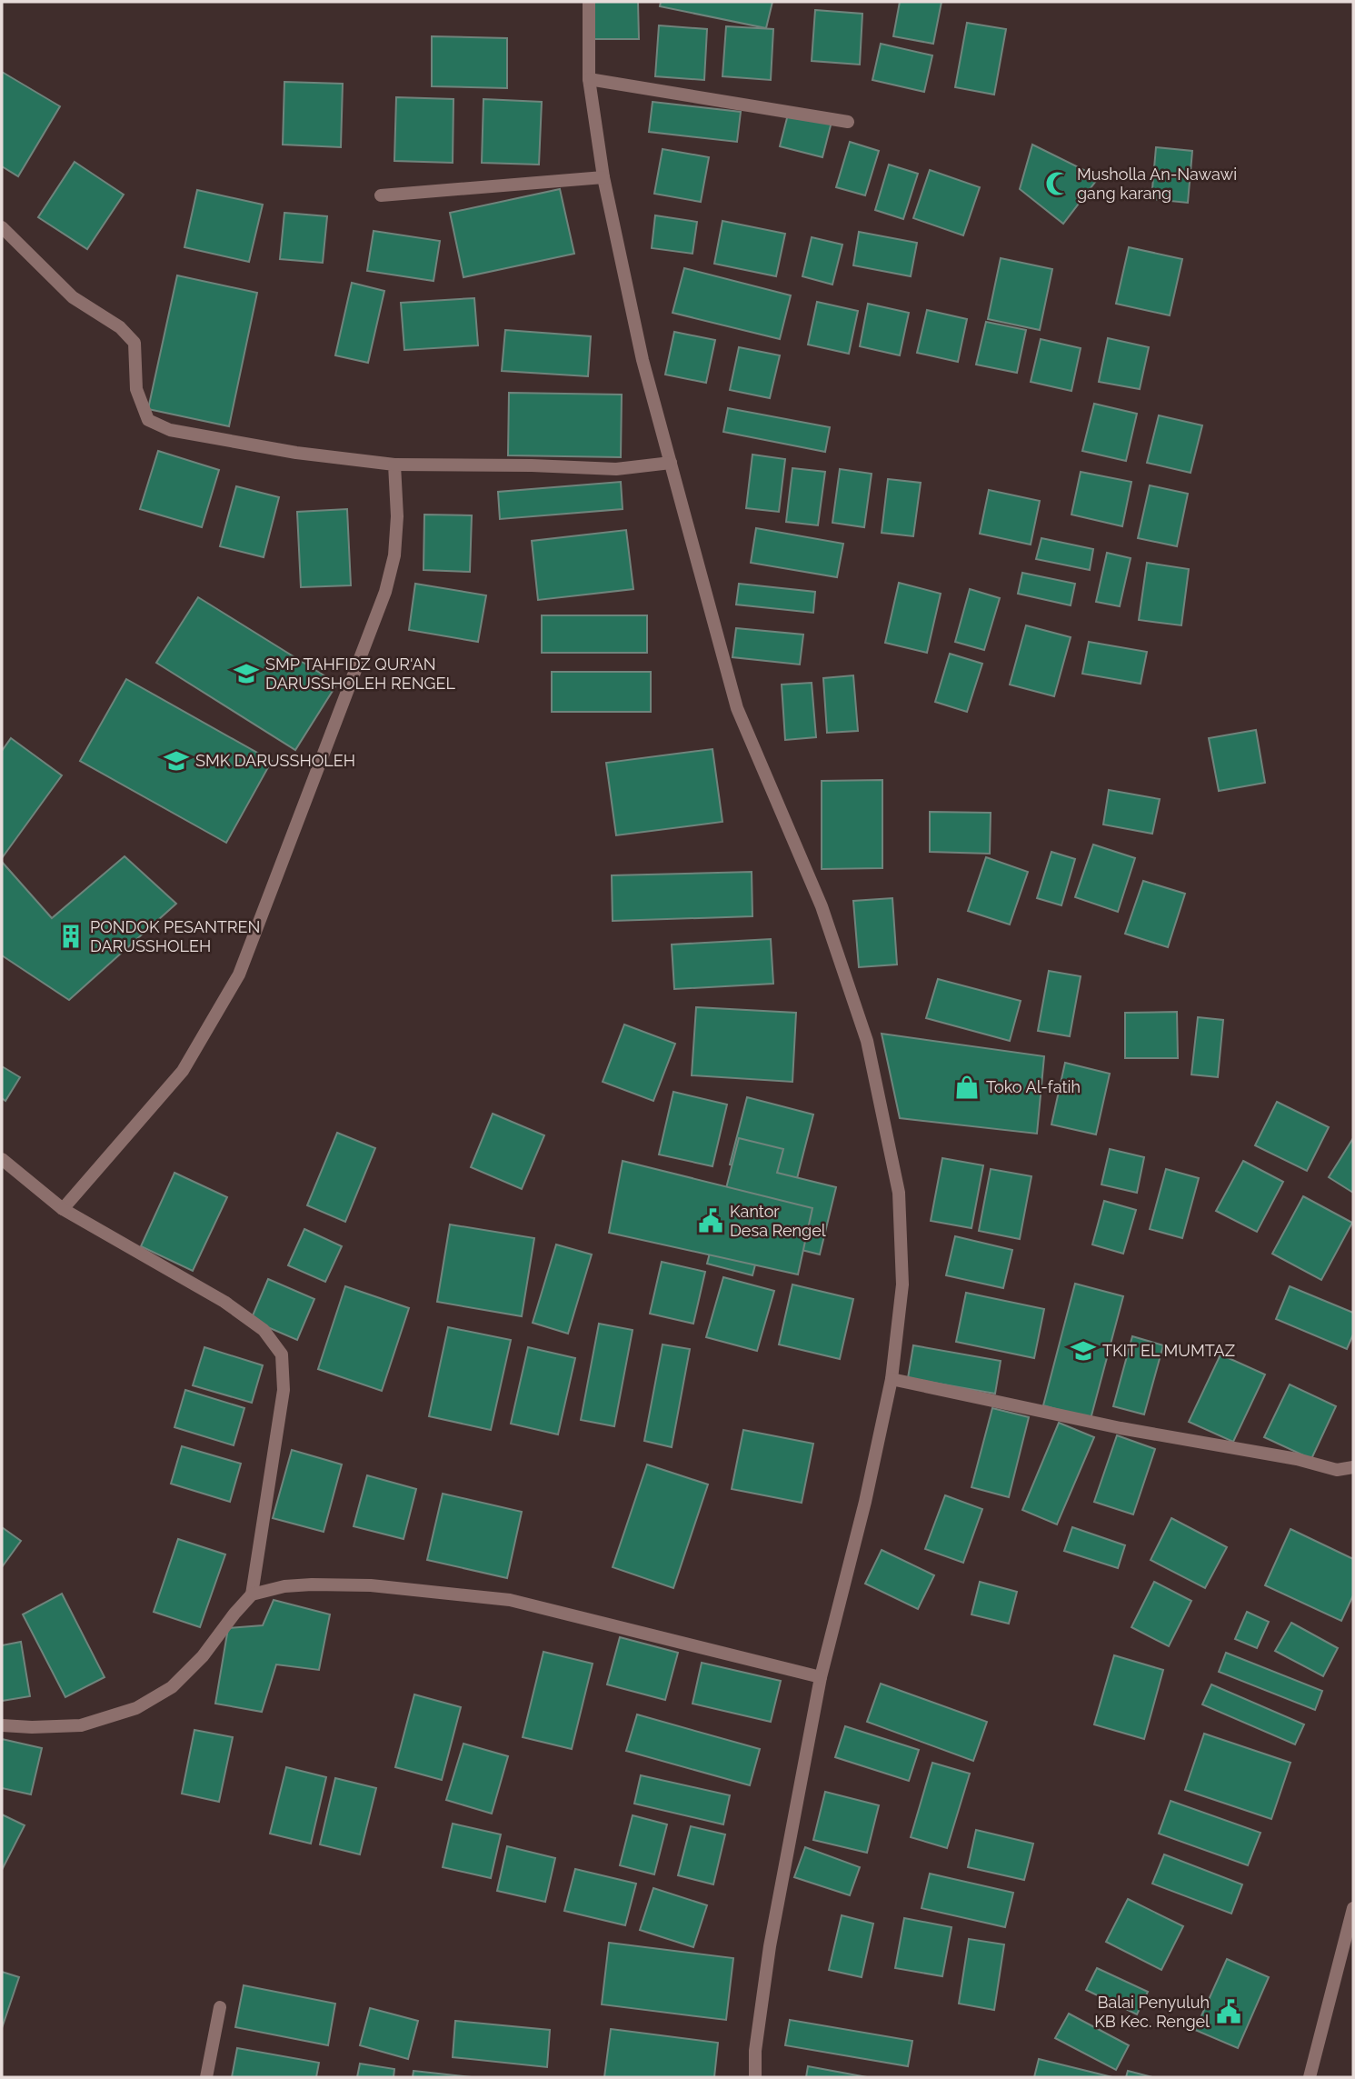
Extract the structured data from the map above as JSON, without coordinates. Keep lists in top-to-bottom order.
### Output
{
  "places": {
    "mosque": ["Musholla An-Nawawi gang karang"],
    "school or university": ["SMP TAHFIDZ QUR'AN DARUSSHOLEH RENGEL", "SMK DARUSSHOLEH", "TKIT EL MUMTAZ"],
    "building": ["PONDOK PESANTREN DARUSSHOLEH"],
    "shop": ["Toko Al-fatih"],
    "public building": ["Kantor Desa Rengel", "Balai Penyuluh KB Kec. Rengel"]
  }
}
